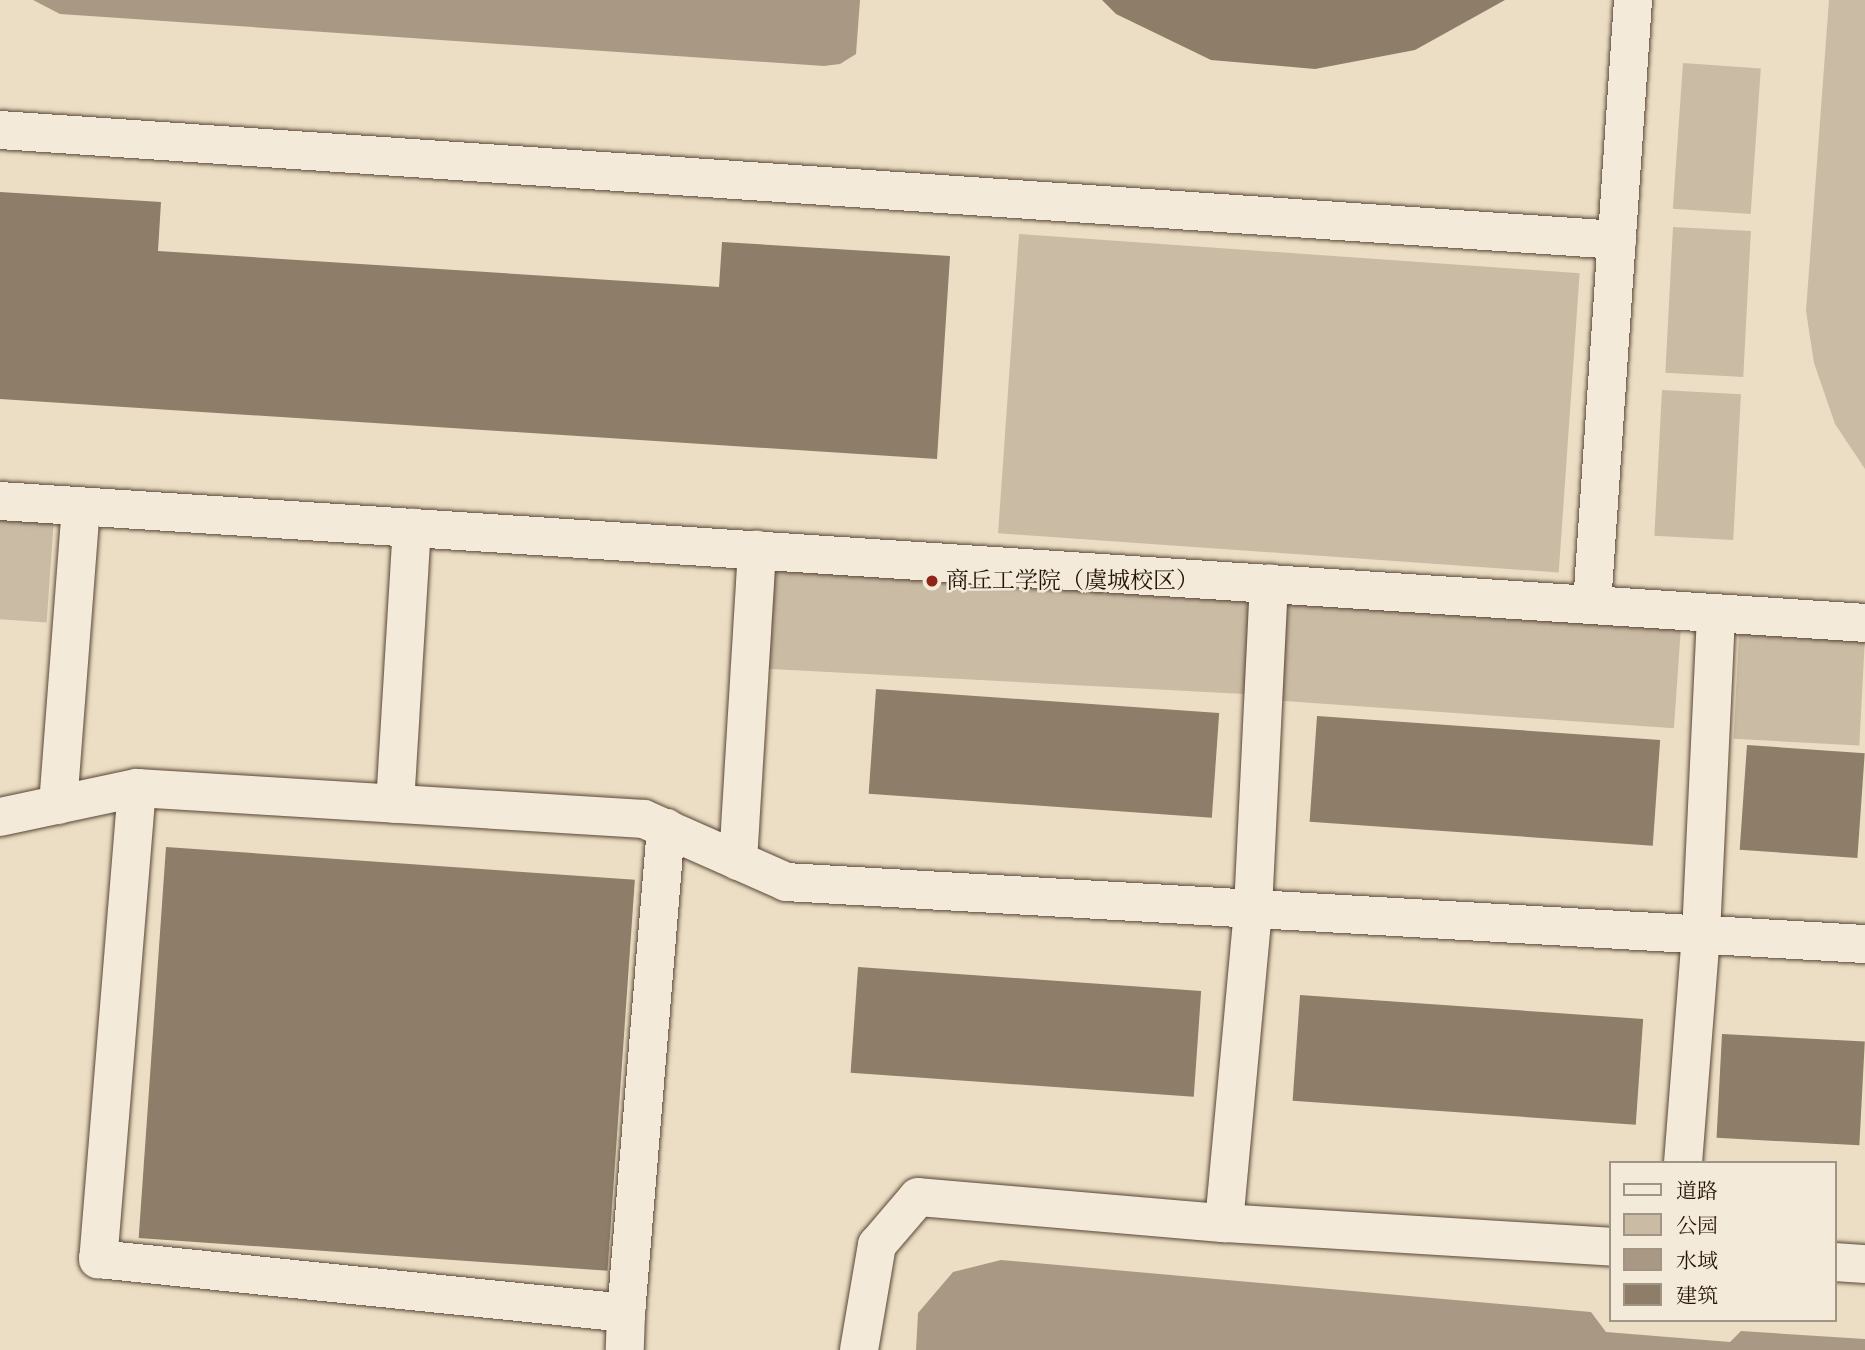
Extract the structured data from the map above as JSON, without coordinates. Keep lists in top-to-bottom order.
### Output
{
  "places": ["商丘工学院（虞城校区）"],
  "legend": [
    "道路",
    "公园",
    "水域",
    "建筑"
  ]
}
